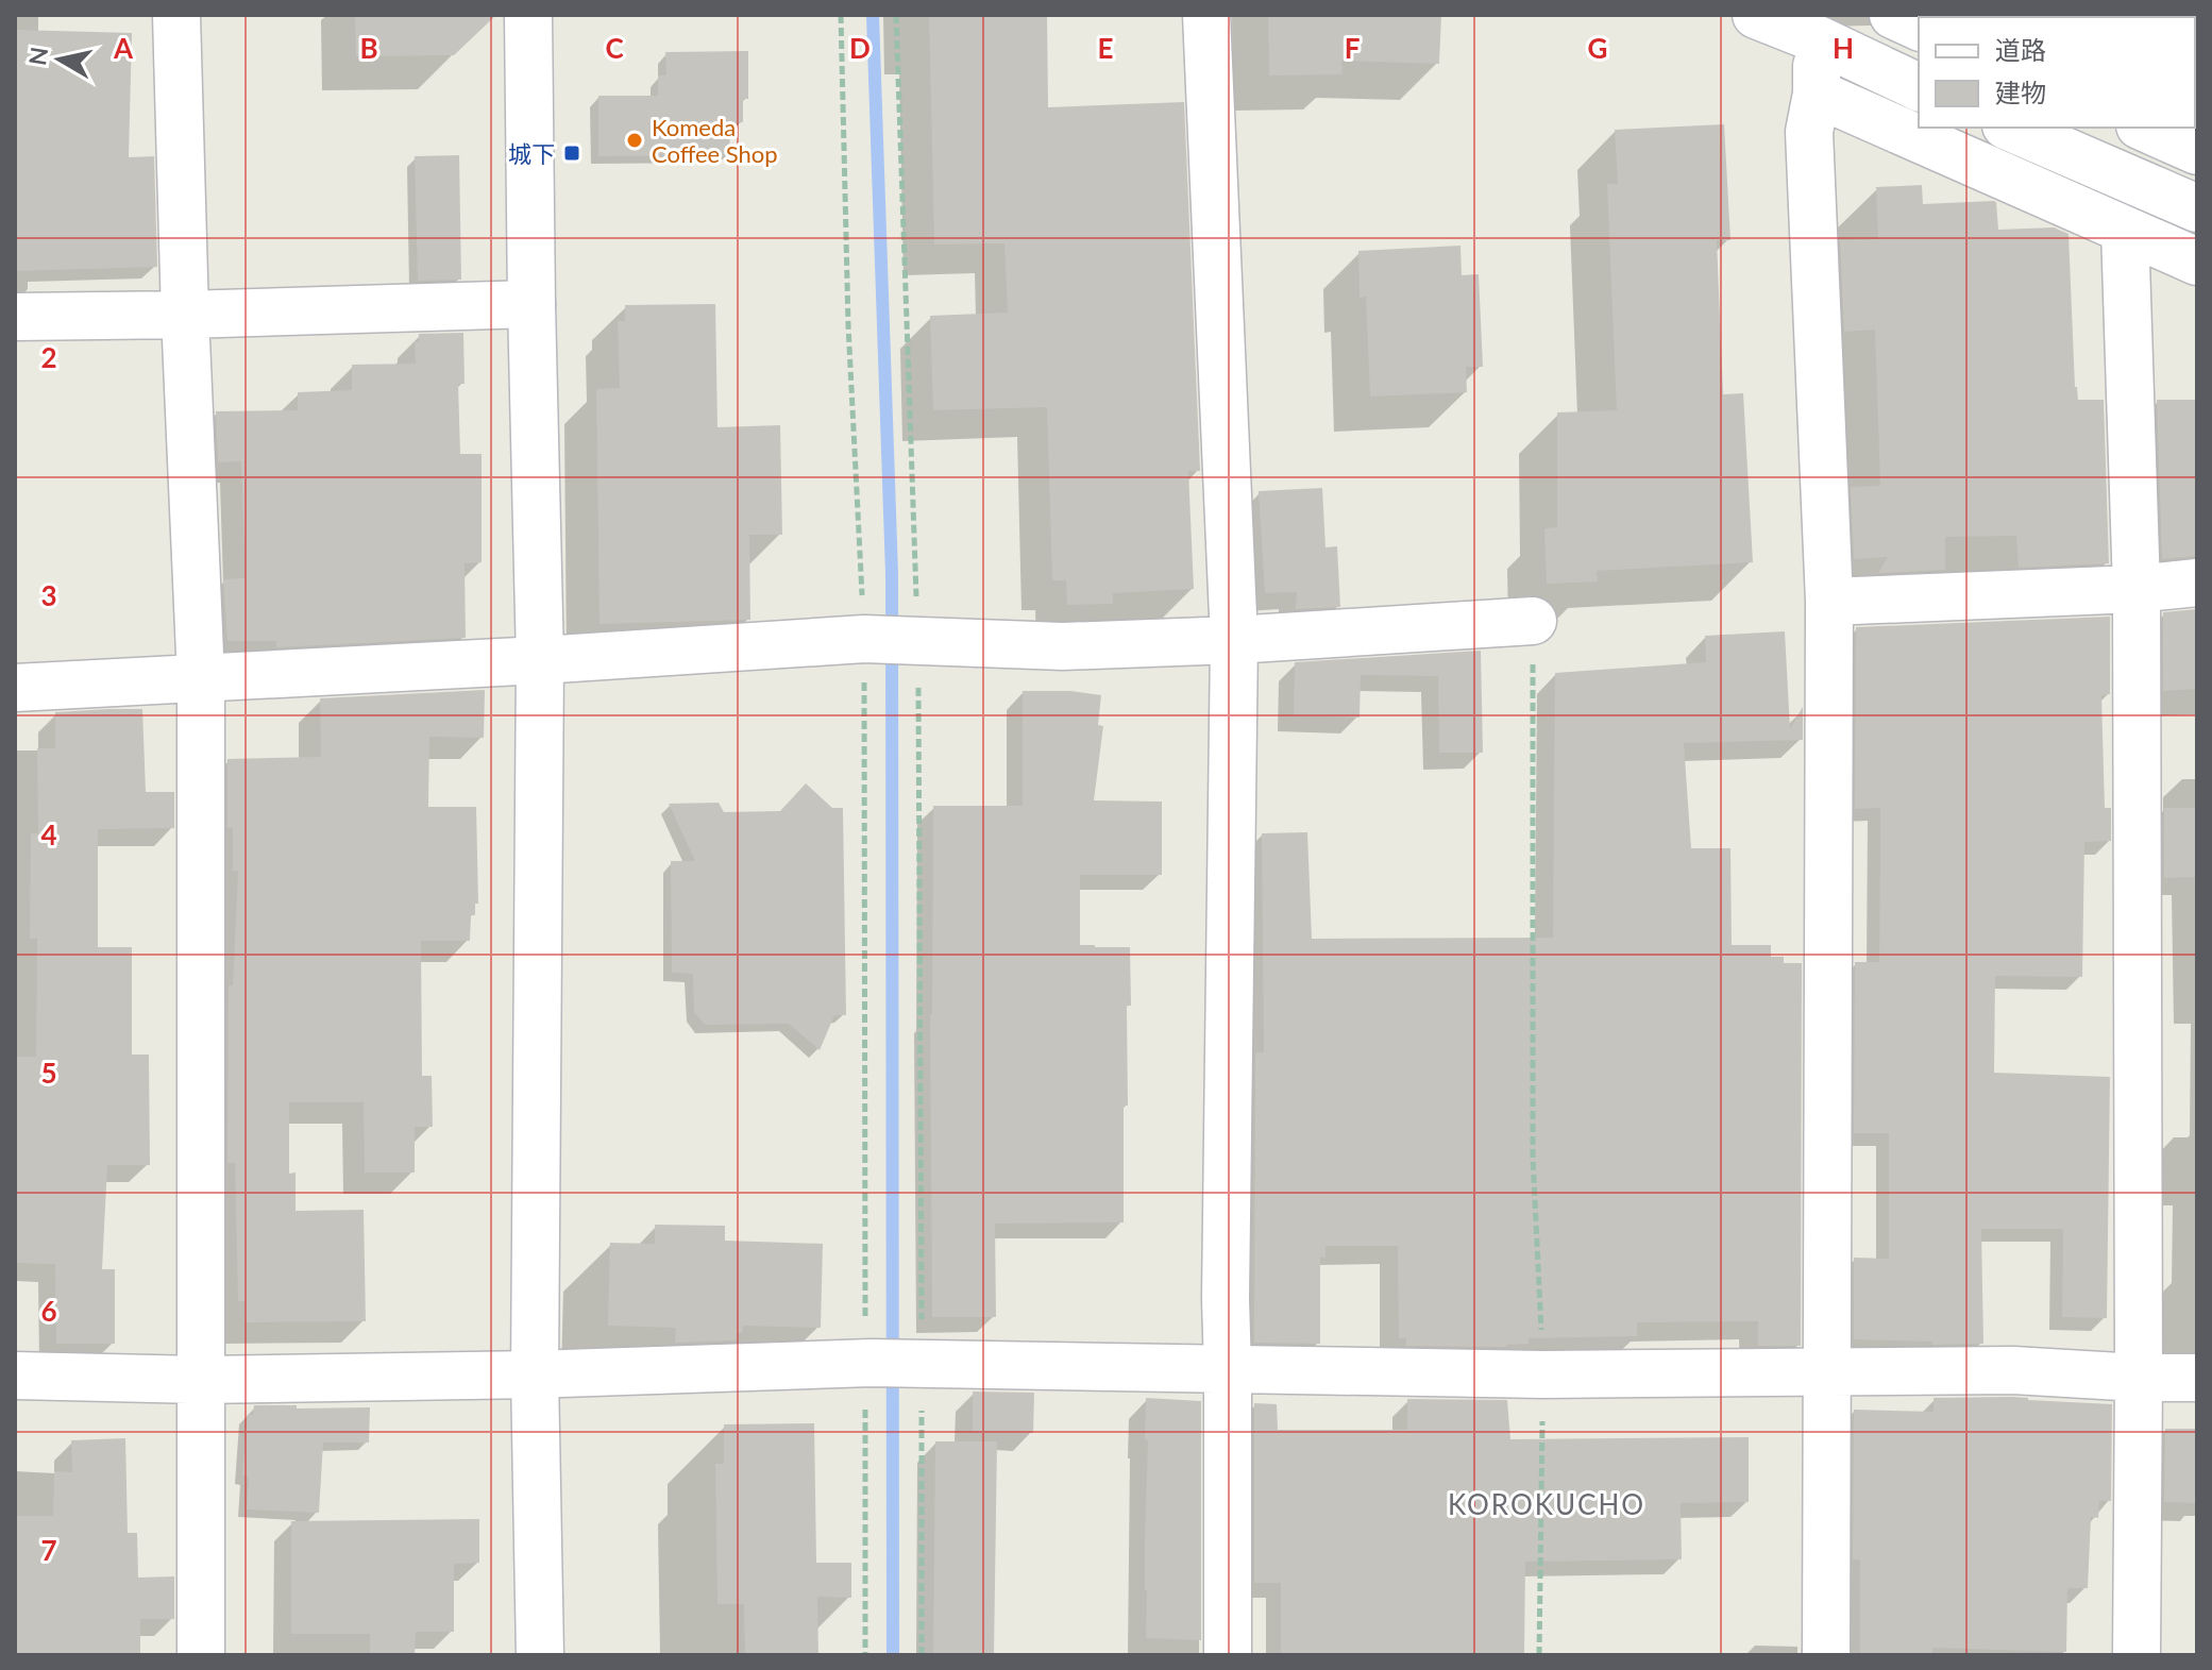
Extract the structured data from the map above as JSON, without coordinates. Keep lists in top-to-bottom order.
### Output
{
  "districts": ["KOROKUCHO"],
  "places": {
    "other": ["Komeda Coffee Shop"],
    "transit": ["城下"]
  },
  "legend": ["道路", "建物"],
  "north": "left",
  "grid": {
    "columns": [
      "A",
      "B",
      "C",
      "D",
      "E",
      "F",
      "G",
      "H"
    ],
    "rows": [
      "2",
      "3",
      "4",
      "5",
      "6",
      "7"
    ]
  }
}
